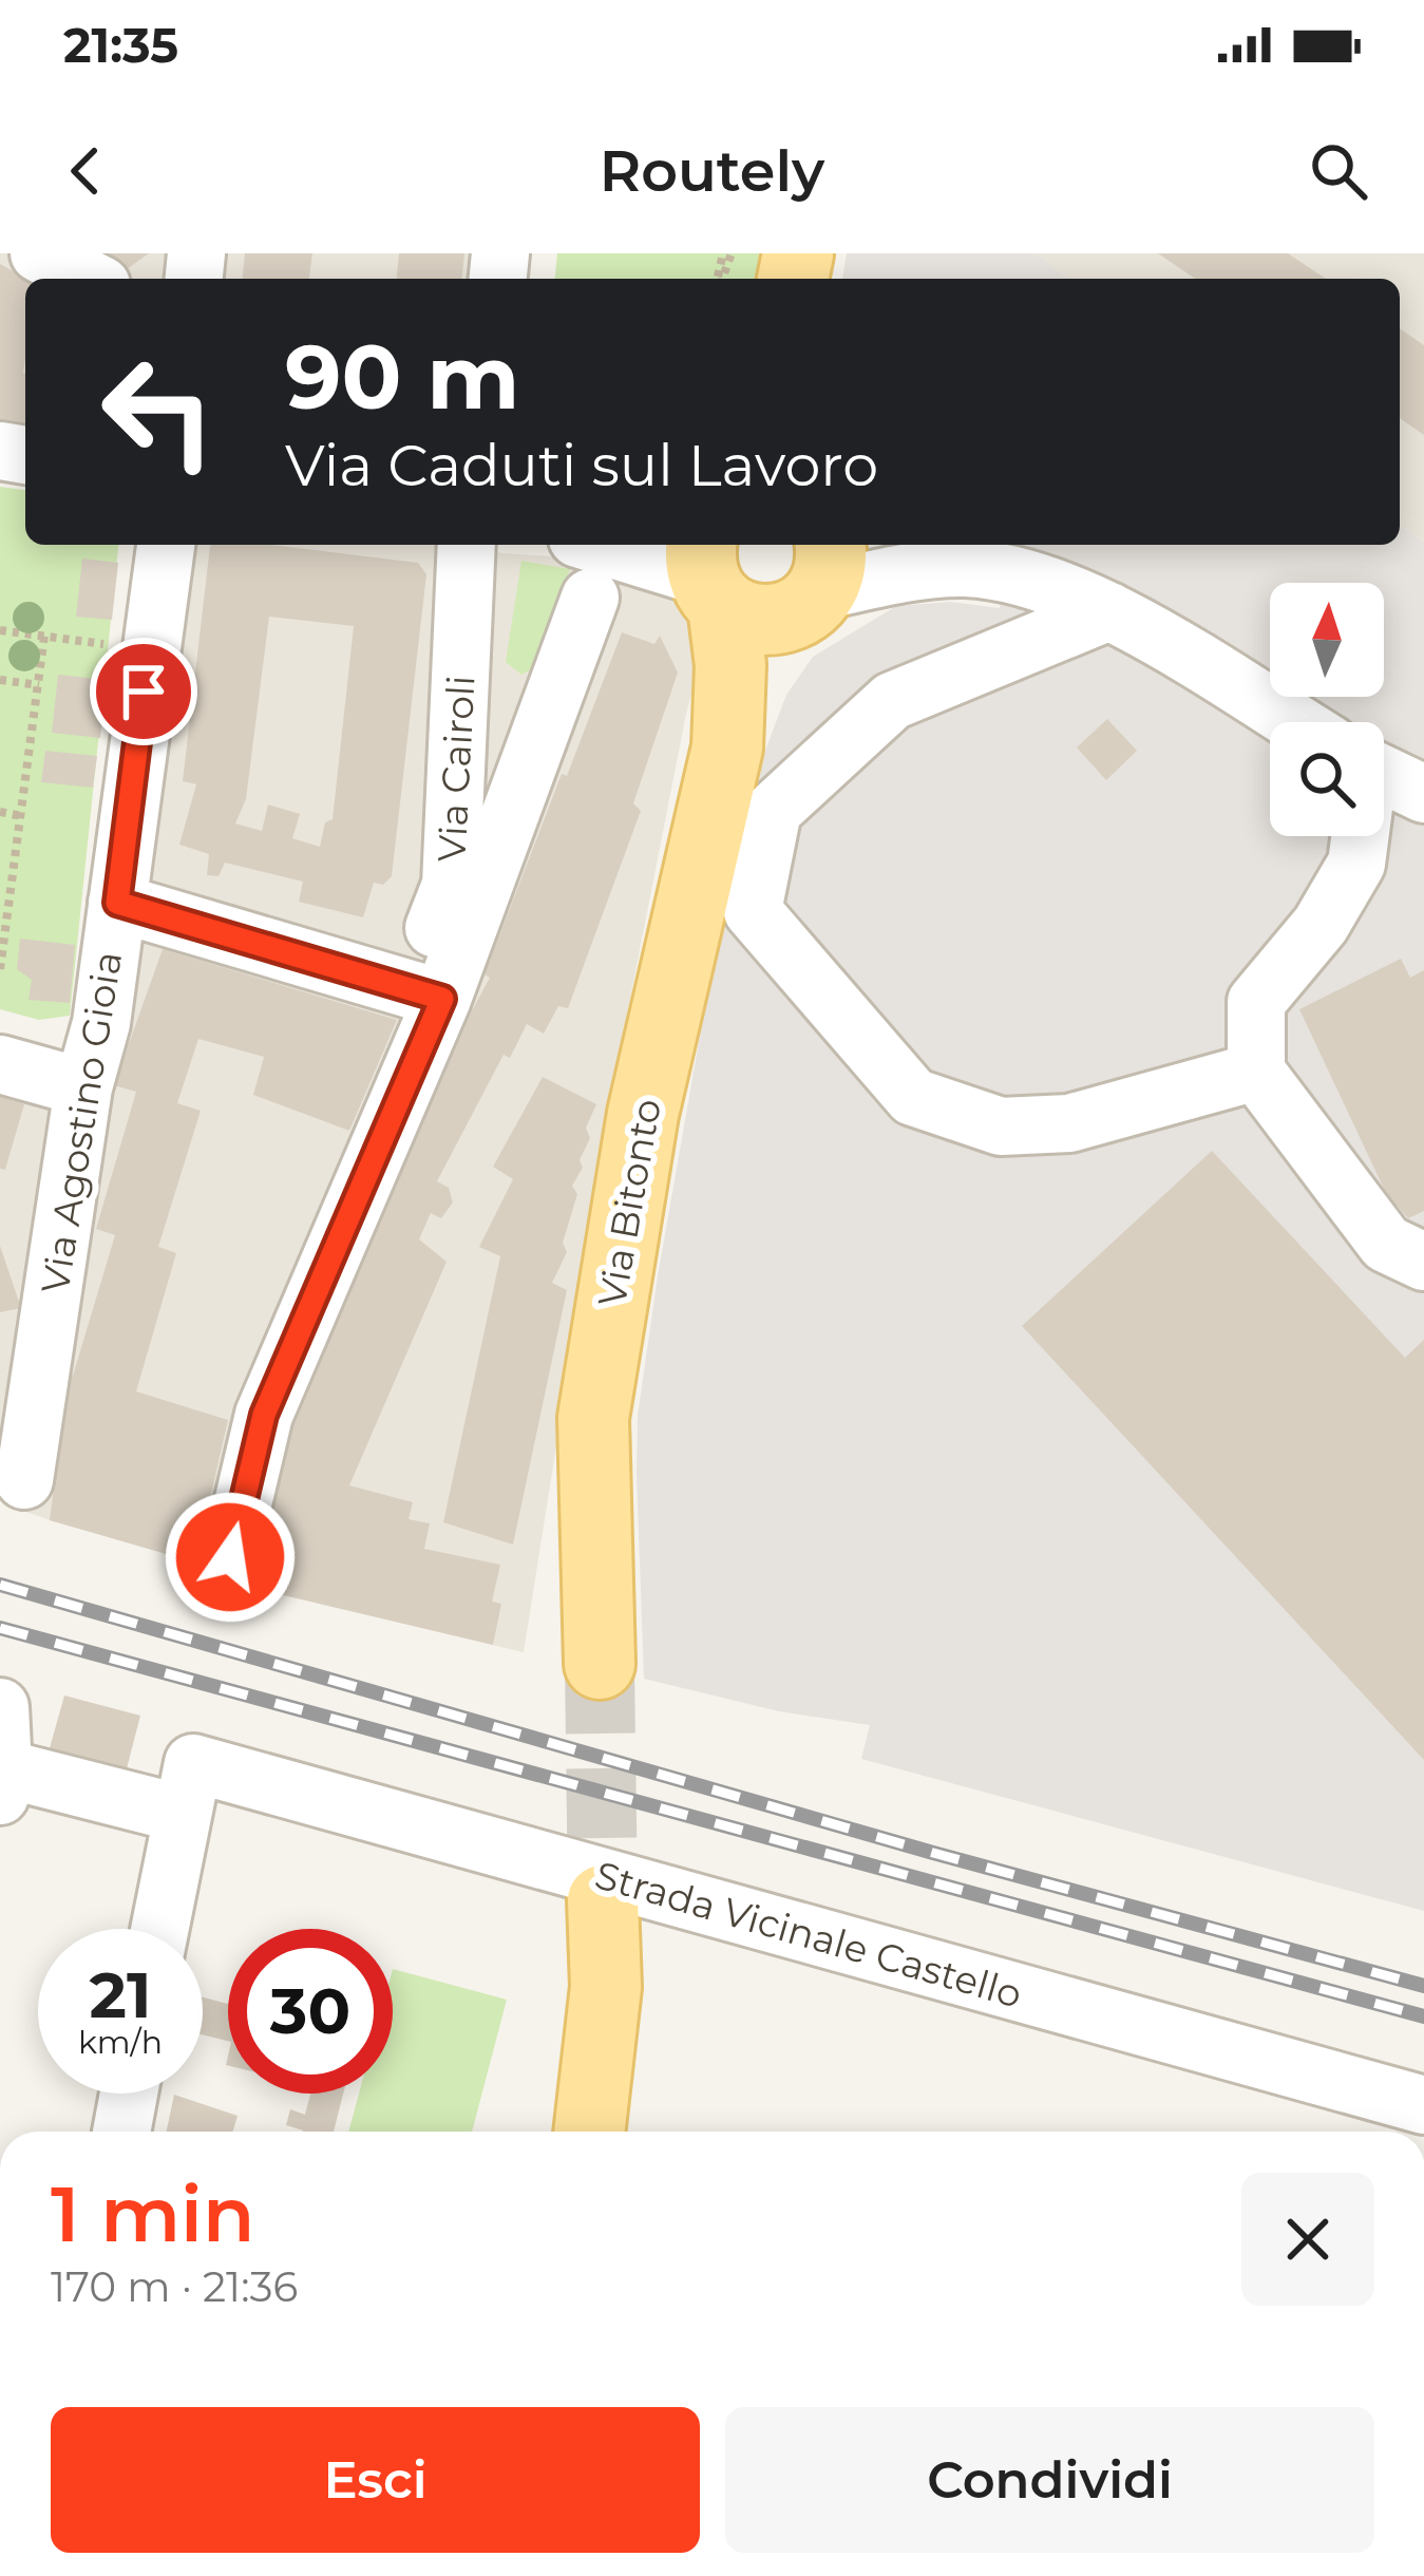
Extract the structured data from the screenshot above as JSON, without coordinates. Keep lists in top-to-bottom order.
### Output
{
  "streets": {
    "main road": ["Via Bitonto"],
    "street": ["Via Cairoli", "Via Agostino Gioia", "Strada Vicinale Castello"]
  },
  "north": "top",
  "page": {
    "status": "21:35",
    "header": "Routely",
    "turn": ["90 m", "Via Caduti sul Lavoro"],
    "speed": "21 km/h",
    "limit": "30",
    "heading": ["1 min", "170 m · 21:36"],
    "buttons": ["Esci", "Condividi"]
  }
}
